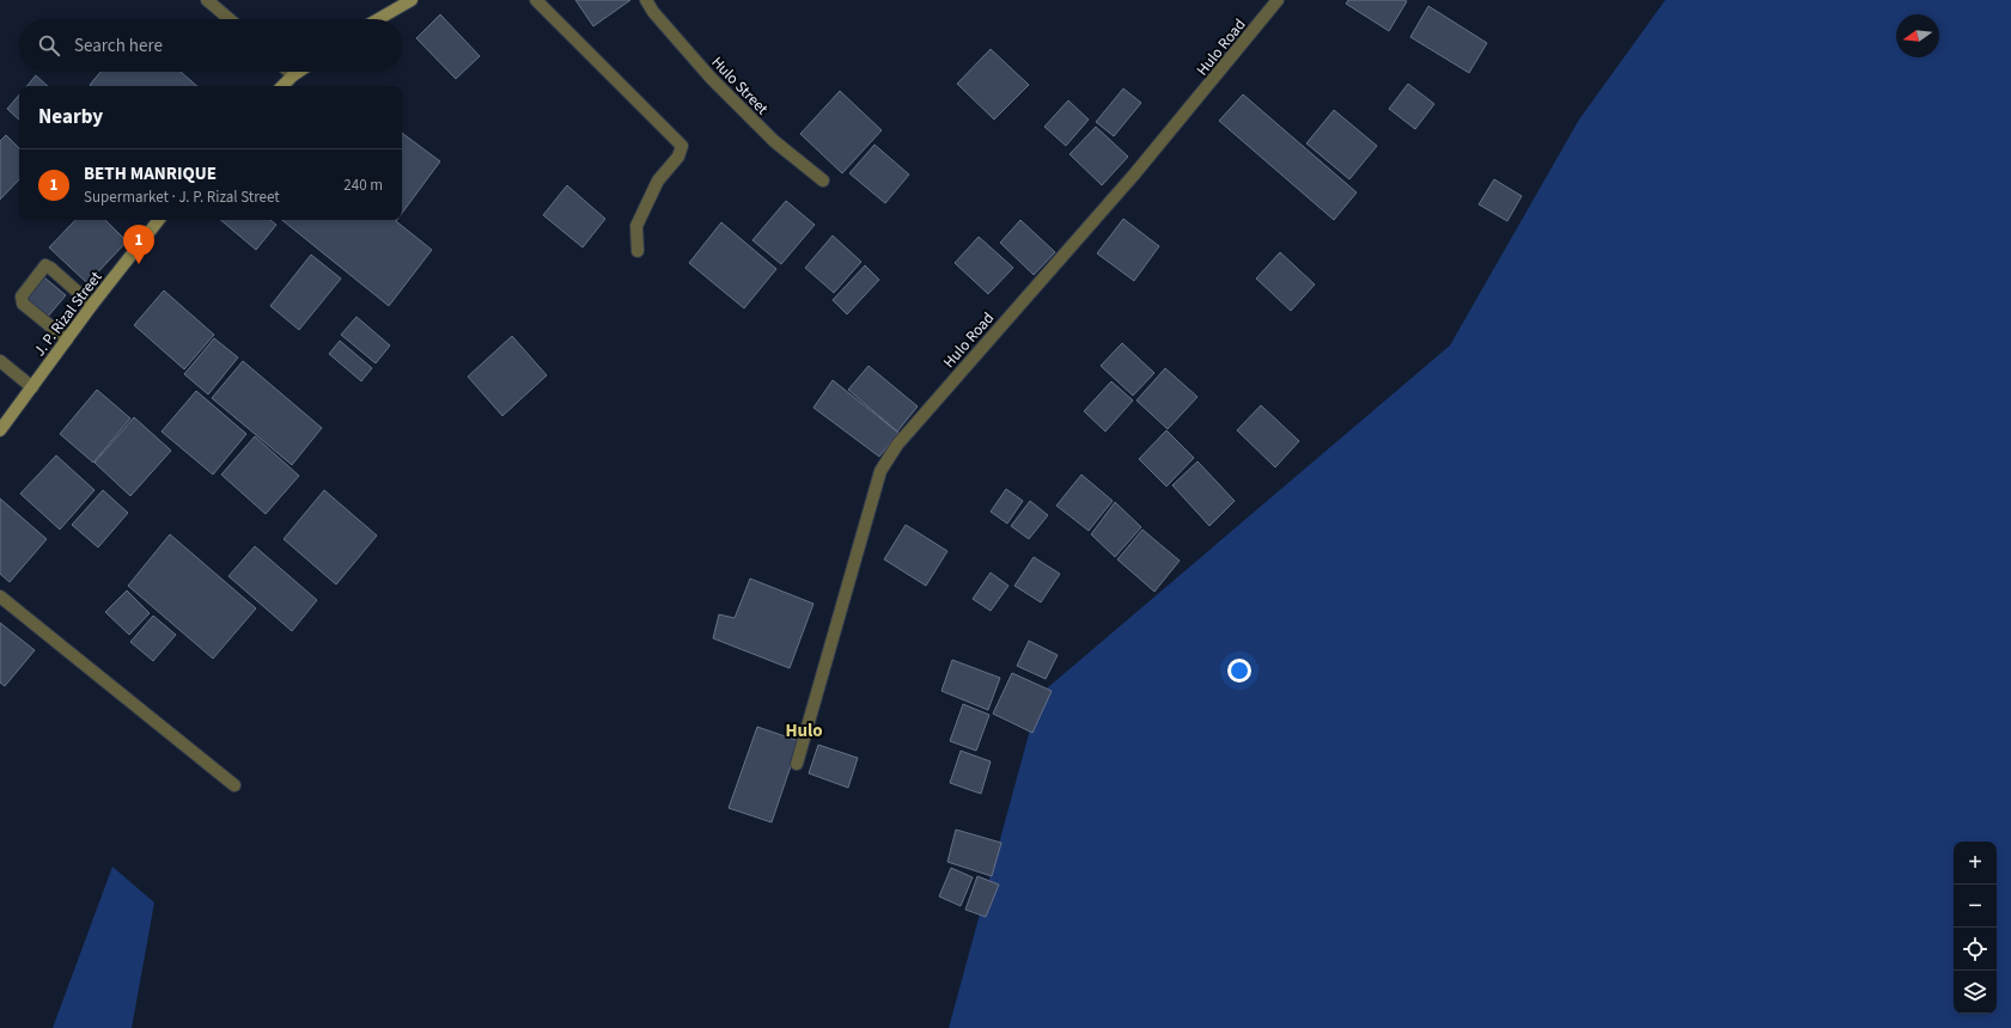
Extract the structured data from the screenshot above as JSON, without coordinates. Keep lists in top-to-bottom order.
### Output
{
  "streets": {
    "main road": ["J. P. Rizal Street"],
    "street": ["Hulo Road", "Hulo Street"]
  },
  "districts": ["Hulo"],
  "north": "left",
  "page": {
    "search": "Search here",
    "heading": "Nearby",
    "list": [
      {
        "mark": "1",
        "name": "BETH MANRIQUE",
        "note": "Supermarket · J. P. Rizal Street",
        "value": "240 m"
      }
    ],
    "pins": "1",
    "map_buttons": ["+", "−"]
  }
}
